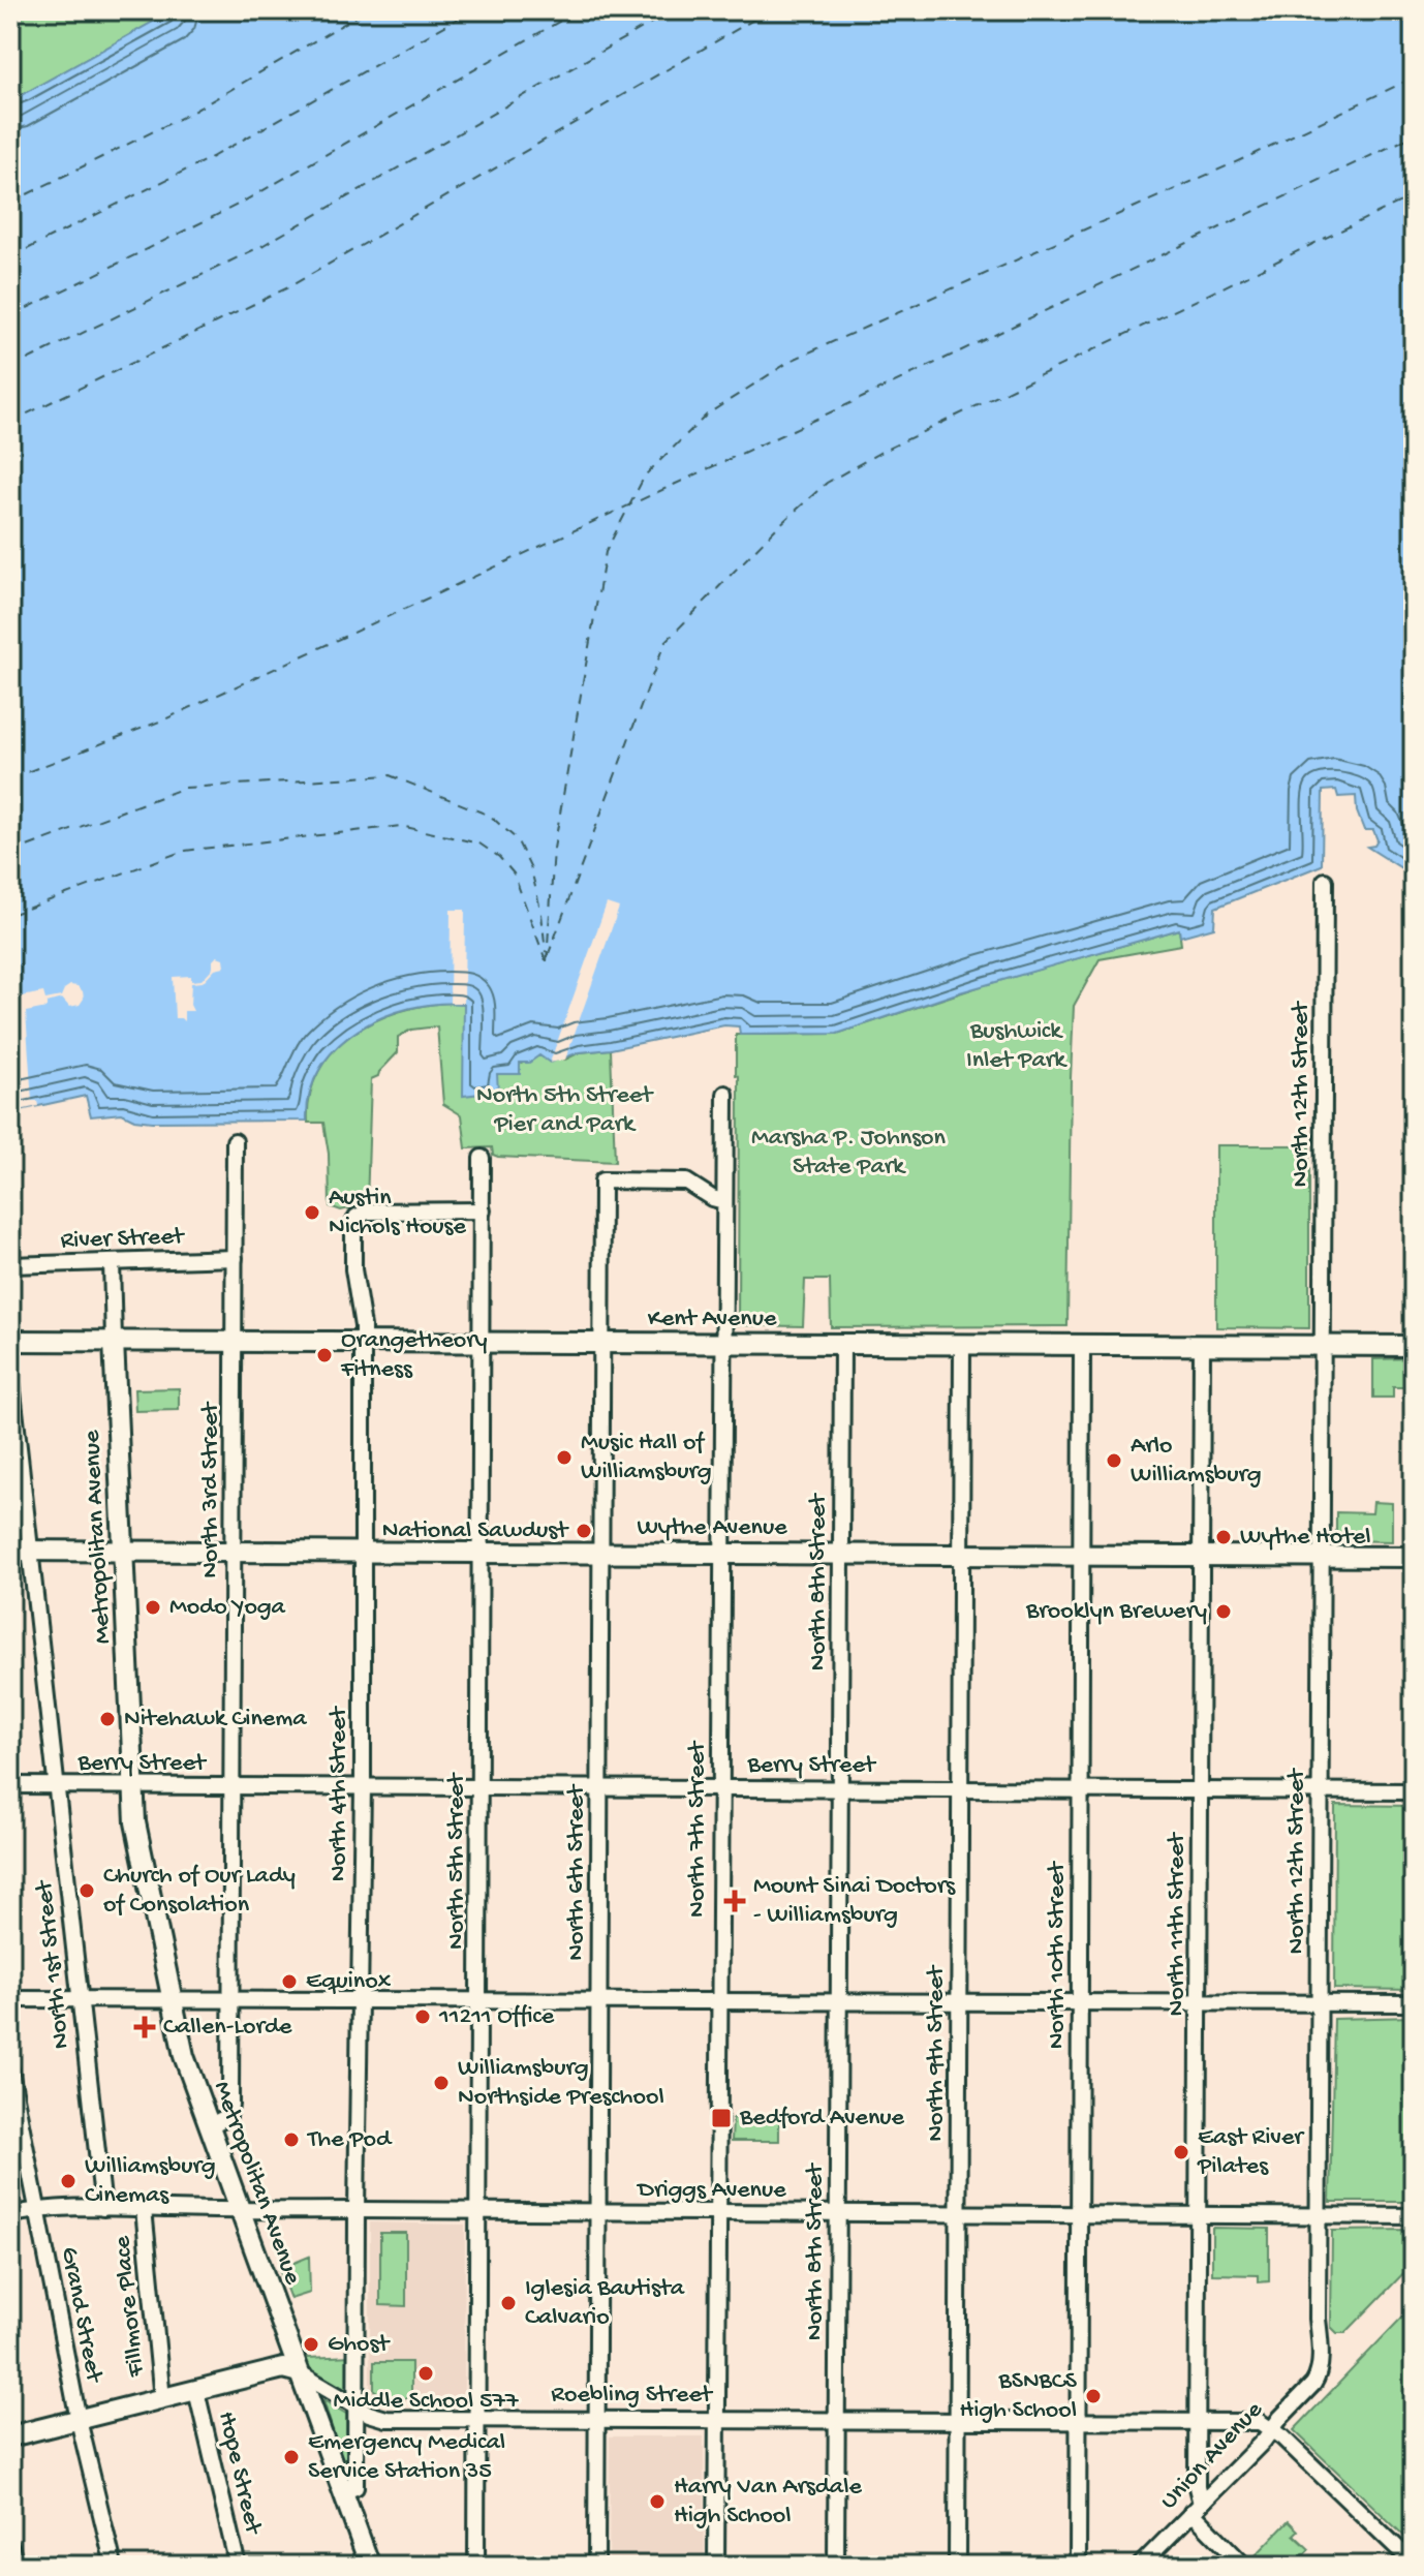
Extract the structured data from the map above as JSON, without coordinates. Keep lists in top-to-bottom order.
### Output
{
  "streets": {
    "main road": ["Kent Avenue", "Wythe Avenue", "Metropolitan Avenue"],
    "street": [
      "North 12th Street",
      "River Street",
      "North 3rd Street",
      "North 8th Street",
      "Berry Street",
      "North 4th Street",
      "North 7th Street",
      "North 5th Street",
      "North 6th Street",
      "North 11th Street",
      "North 10th Street",
      "North 1st Street",
      "North 9th Street",
      "Driggs Avenue",
      "Fillmore Place",
      "Grand Street",
      "Roebling Street",
      "Union Avenue",
      "Hope Street"
    ]
  },
  "crossings": [
    ["North 12th Street", "Kent Avenue"],
    ["North 12th Street", "Wythe Avenue"],
    ["North 12th Street", "Berry Street"],
    ["North 12th Street", "Driggs Avenue"],
    ["North 12th Street", "Union Avenue"],
    ["River Street", "North 3rd Street"],
    ["River Street", "Metropolitan Avenue"],
    ["Kent Avenue", "North 3rd Street"],
    ["Kent Avenue", "Metropolitan Avenue"],
    ["Kent Avenue", "North 8th Street"],
    ["Kent Avenue", "North 4th Street"],
    ["Kent Avenue", "North 7th Street"],
    ["Kent Avenue", "North 5th Street"],
    ["Kent Avenue", "North 6th Street"],
    ["Kent Avenue", "North 11th Street"],
    ["Kent Avenue", "North 10th Street"],
    ["Kent Avenue", "North 9th Street"],
    ["North 3rd Street", "Wythe Avenue"],
    ["North 3rd Street", "Metropolitan Avenue"],
    ["North 3rd Street", "Berry Street"],
    ["Wythe Avenue", "Metropolitan Avenue"],
    ["Wythe Avenue", "North 8th Street"],
    ["Wythe Avenue", "North 4th Street"],
    ["Wythe Avenue", "North 7th Street"],
    ["Wythe Avenue", "North 5th Street"],
    ["Wythe Avenue", "North 6th Street"],
    ["Wythe Avenue", "North 11th Street"],
    ["Wythe Avenue", "North 10th Street"],
    ["Wythe Avenue", "North 1st Street"],
    ["Wythe Avenue", "North 9th Street"],
    ["Metropolitan Avenue", "Berry Street"],
    ["Metropolitan Avenue", "North 4th Street"],
    ["Metropolitan Avenue", "Driggs Avenue"],
    ["Metropolitan Avenue", "Roebling Street"],
    ["North 8th Street", "Berry Street"],
    ["North 8th Street", "Driggs Avenue"],
    ["North 8th Street", "Roebling Street"],
    ["Berry Street", "North 4th Street"],
    ["Berry Street", "North 7th Street"],
    ["Berry Street", "North 5th Street"],
    ["Berry Street", "North 6th Street"],
    ["Berry Street", "North 11th Street"],
    ["Berry Street", "North 10th Street"],
    ["Berry Street", "North 1st Street"],
    ["Berry Street", "North 9th Street"],
    ["North 4th Street", "North 5th Street"],
    ["North 4th Street", "Driggs Avenue"],
    ["North 4th Street", "Roebling Street"],
    ["North 7th Street", "North 6th Street"],
    ["North 7th Street", "Driggs Avenue"],
    ["North 7th Street", "Roebling Street"],
    ["North 5th Street", "Driggs Avenue"],
    ["North 5th Street", "Roebling Street"],
    ["North 6th Street", "Driggs Avenue"],
    ["North 6th Street", "Roebling Street"],
    ["North 11th Street", "Driggs Avenue"],
    ["North 11th Street", "Roebling Street"],
    ["North 11th Street", "Union Avenue"],
    ["North 10th Street", "Driggs Avenue"],
    ["North 10th Street", "Roebling Street"],
    ["North 1st Street", "Driggs Avenue"],
    ["North 9th Street", "Driggs Avenue"],
    ["North 9th Street", "Roebling Street"],
    ["Driggs Avenue", "Fillmore Place"],
    ["Driggs Avenue", "Grand Street"],
    ["Roebling Street", "Union Avenue"]
  ],
  "parks": ["Bushwick Inlet Park", "North 5th Street Pier and Park", "Marsha P. Johnson State Park"],
  "places": {
    "other": [
      "Austin Nichols House",
      "Orangetheory Fitness",
      "Music Hall of Williamsburg",
      "Arlo Williamsburg",
      "National Sawdust",
      "Wythe Hotel",
      "Modo Yoga",
      "Brooklyn Brewery",
      "Nitehawk Cinema",
      "Church of Our Lady of Consolation",
      "Equinox",
      "11211 Office",
      "Williamsburg Northside Preschool",
      "The Pod",
      "East River Pilates",
      "Williamsburg Cinemas",
      "Iglesia Bautista Calvario",
      "Ghost",
      "Middle School 577",
      "BSNBCS High School",
      "Emergency Medical Service Station 35",
      "Harry Van Arsdale High School"
    ],
    "health": ["Mount Sinai Doctors - Williamsburg", "Callen-Lorde"],
    "transit": ["Bedford Avenue"]
  }
}
